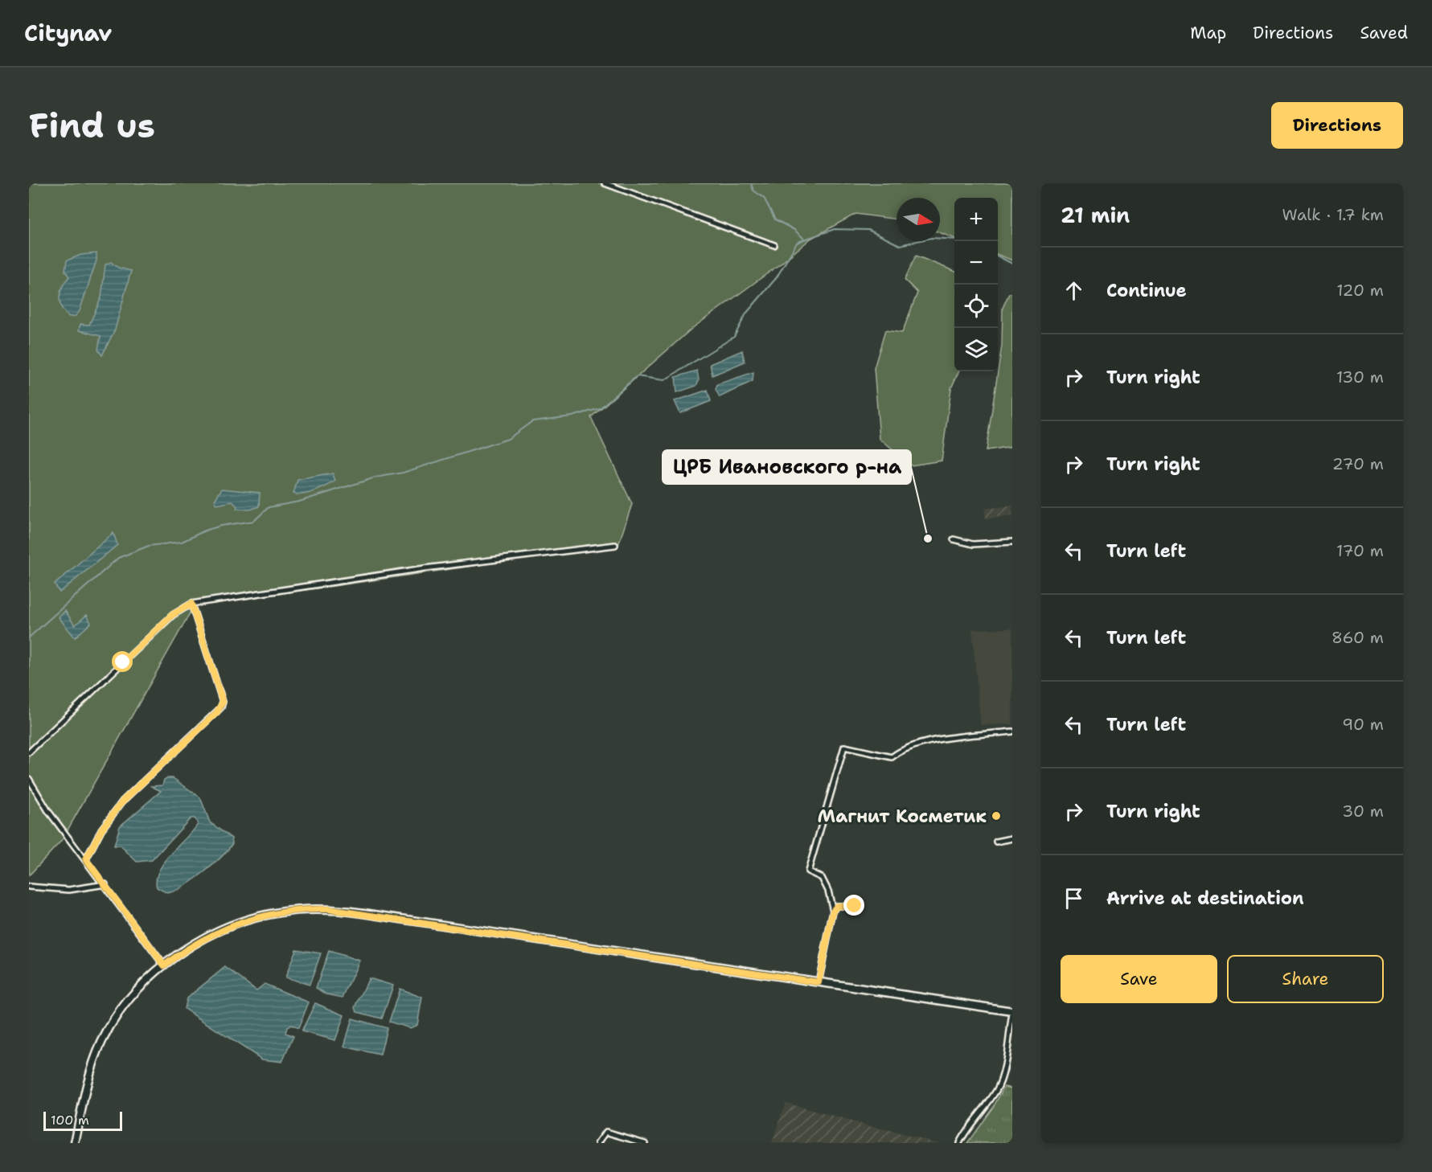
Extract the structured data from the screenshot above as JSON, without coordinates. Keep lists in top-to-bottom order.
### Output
{
  "places": ["ЦРБ Ивановского р-на", "Магнит Косметик"],
  "scale_bar": "100 m",
  "north": "right",
  "page": {
    "header": "Citynav",
    "nav": ["Map", "Directions", "Saved"],
    "buttons": [
      "Directions",
      ["Save", "Share"]
    ],
    "title": "Find us",
    "heading": ["21 min", "Walk · 1.7 km"],
    "map_buttons": ["+", "−"],
    "list": [
      ["Continue", "120 m"],
      ["Turn right", "130 m"],
      ["Turn right", "270 m"],
      ["Turn left", "170 m"],
      ["Turn left", "860 m"],
      ["Turn left", "90 m"],
      ["Turn right", "30 m"],
      "Arrive at destination"
    ],
    "scale": "100 m"
  }
}
